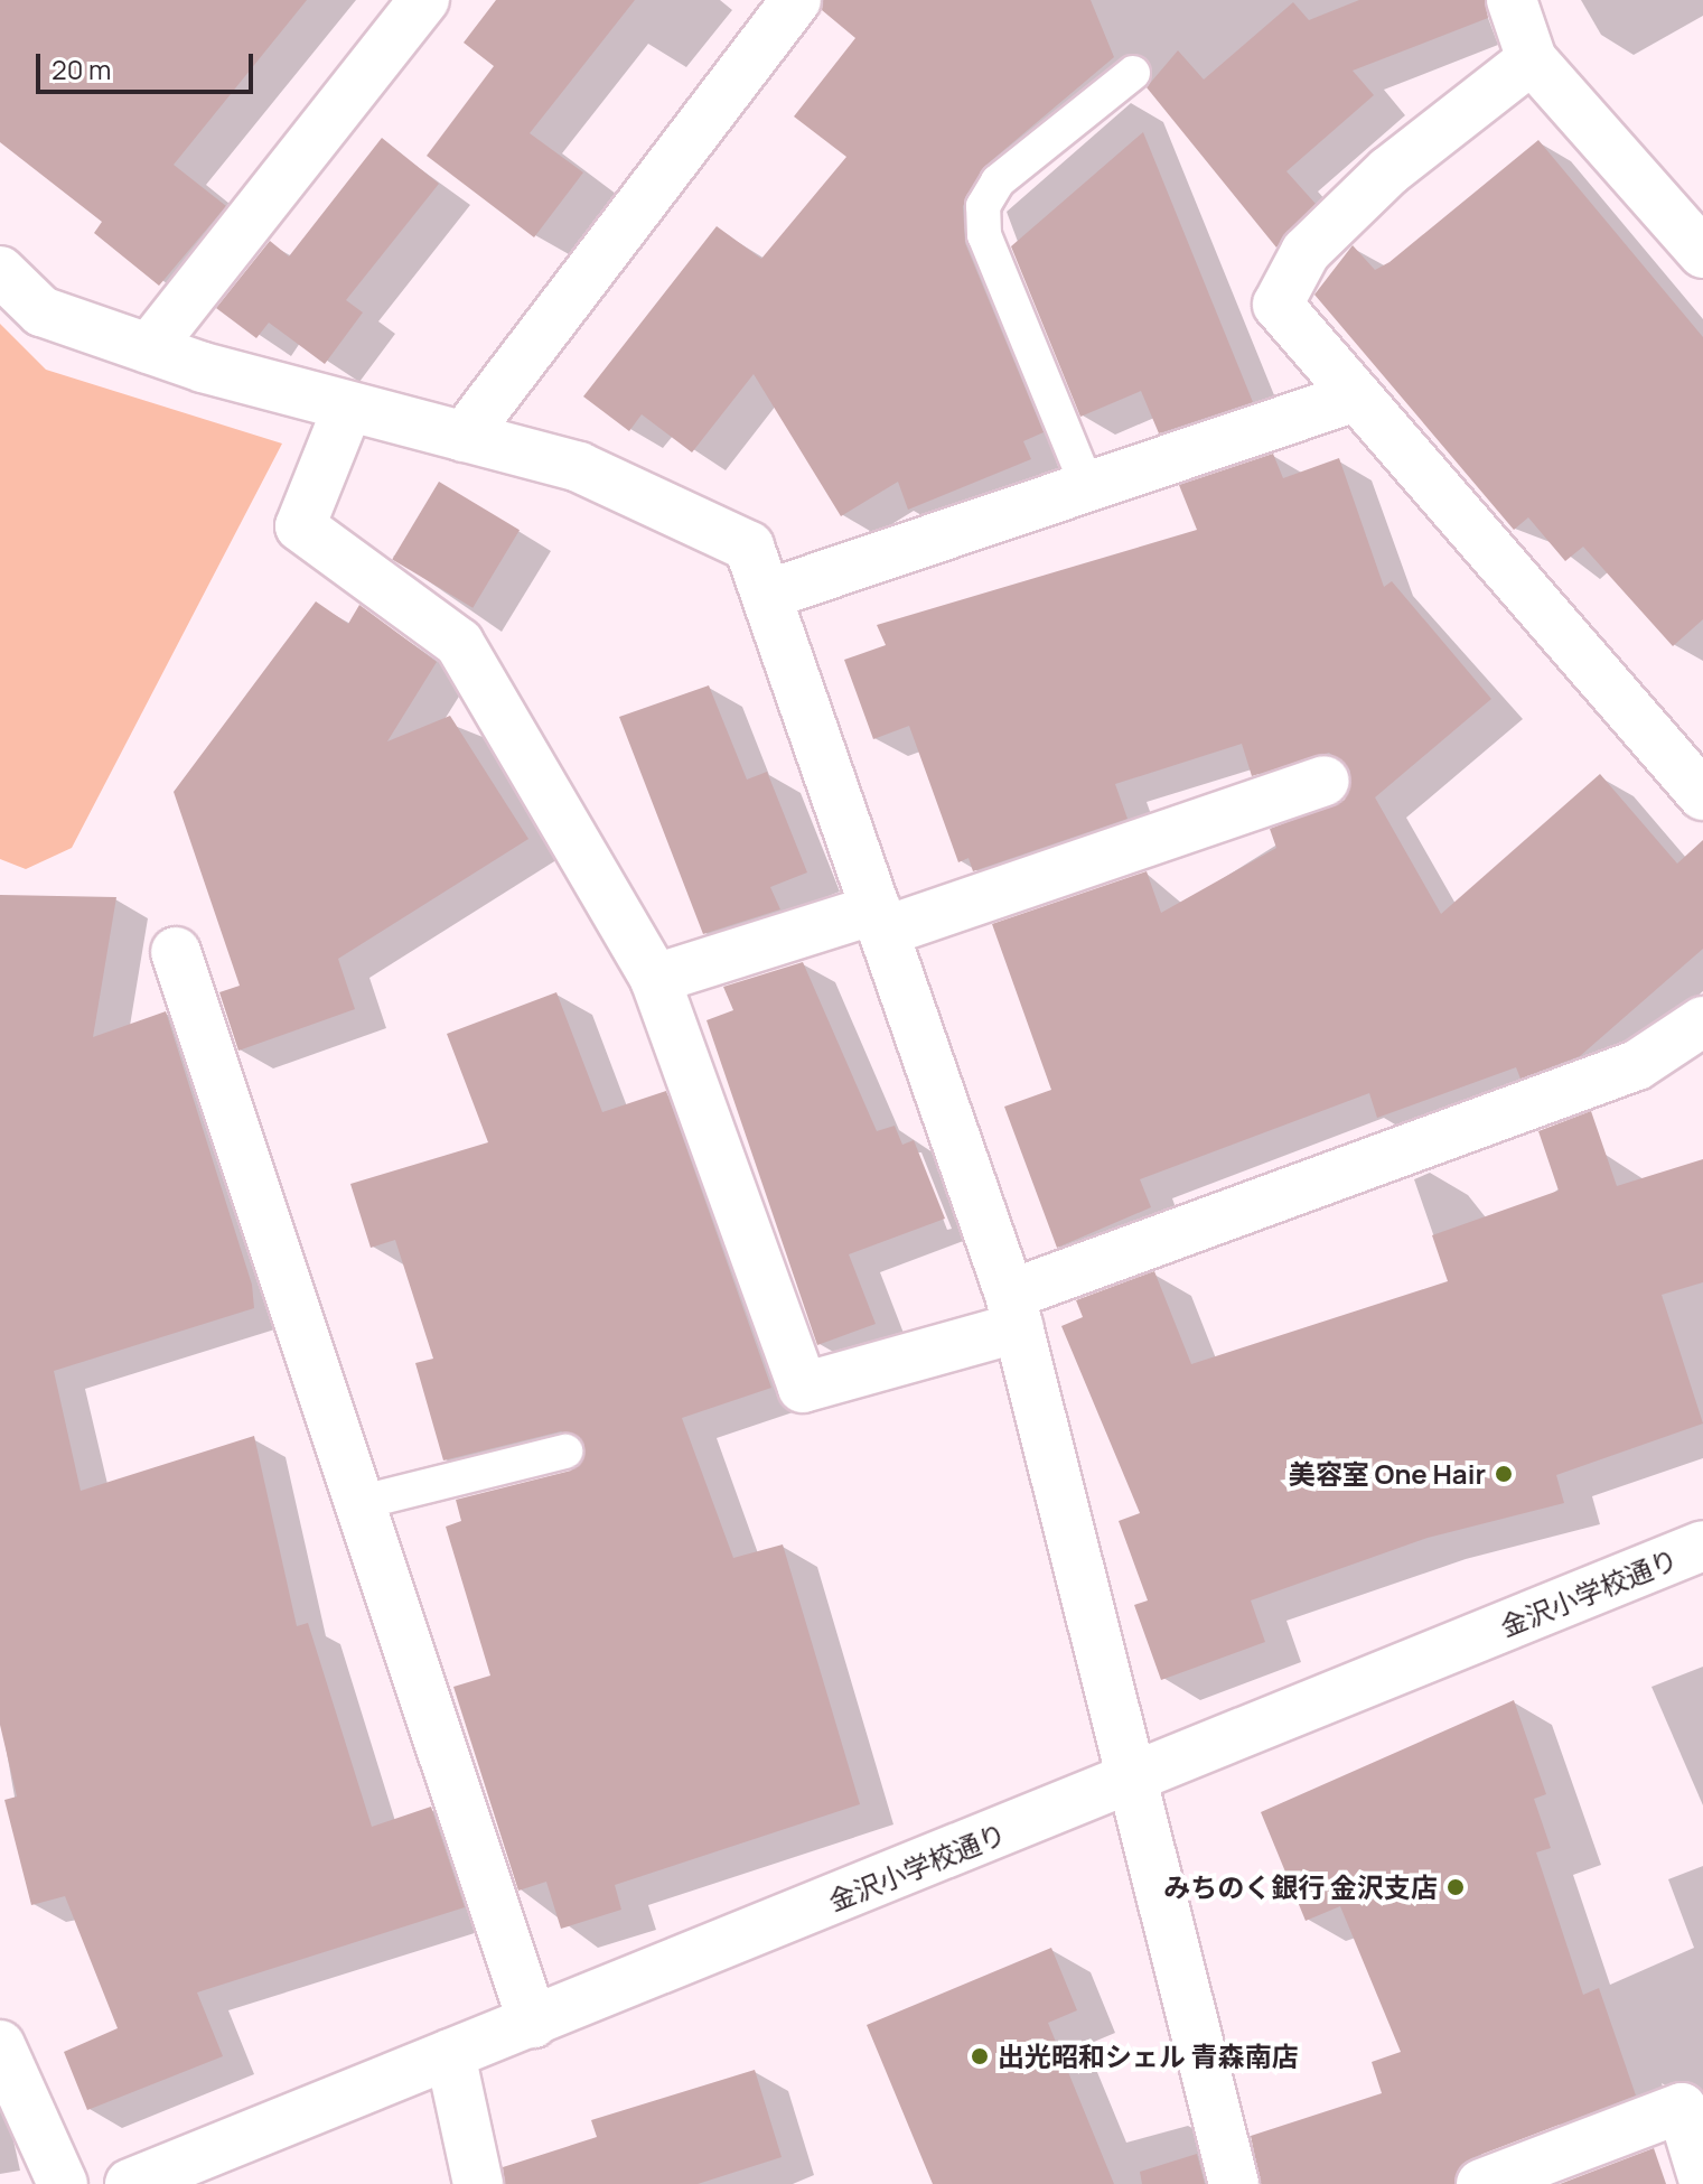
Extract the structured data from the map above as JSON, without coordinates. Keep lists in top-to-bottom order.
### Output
{
  "streets": {
    "street": ["金沢小学校通り"]
  },
  "places": ["美容室 One Hair", "みちのく銀行 金沢支店", "出光昭和シェル 青森南店"],
  "scale_bar": "20 m"
}
